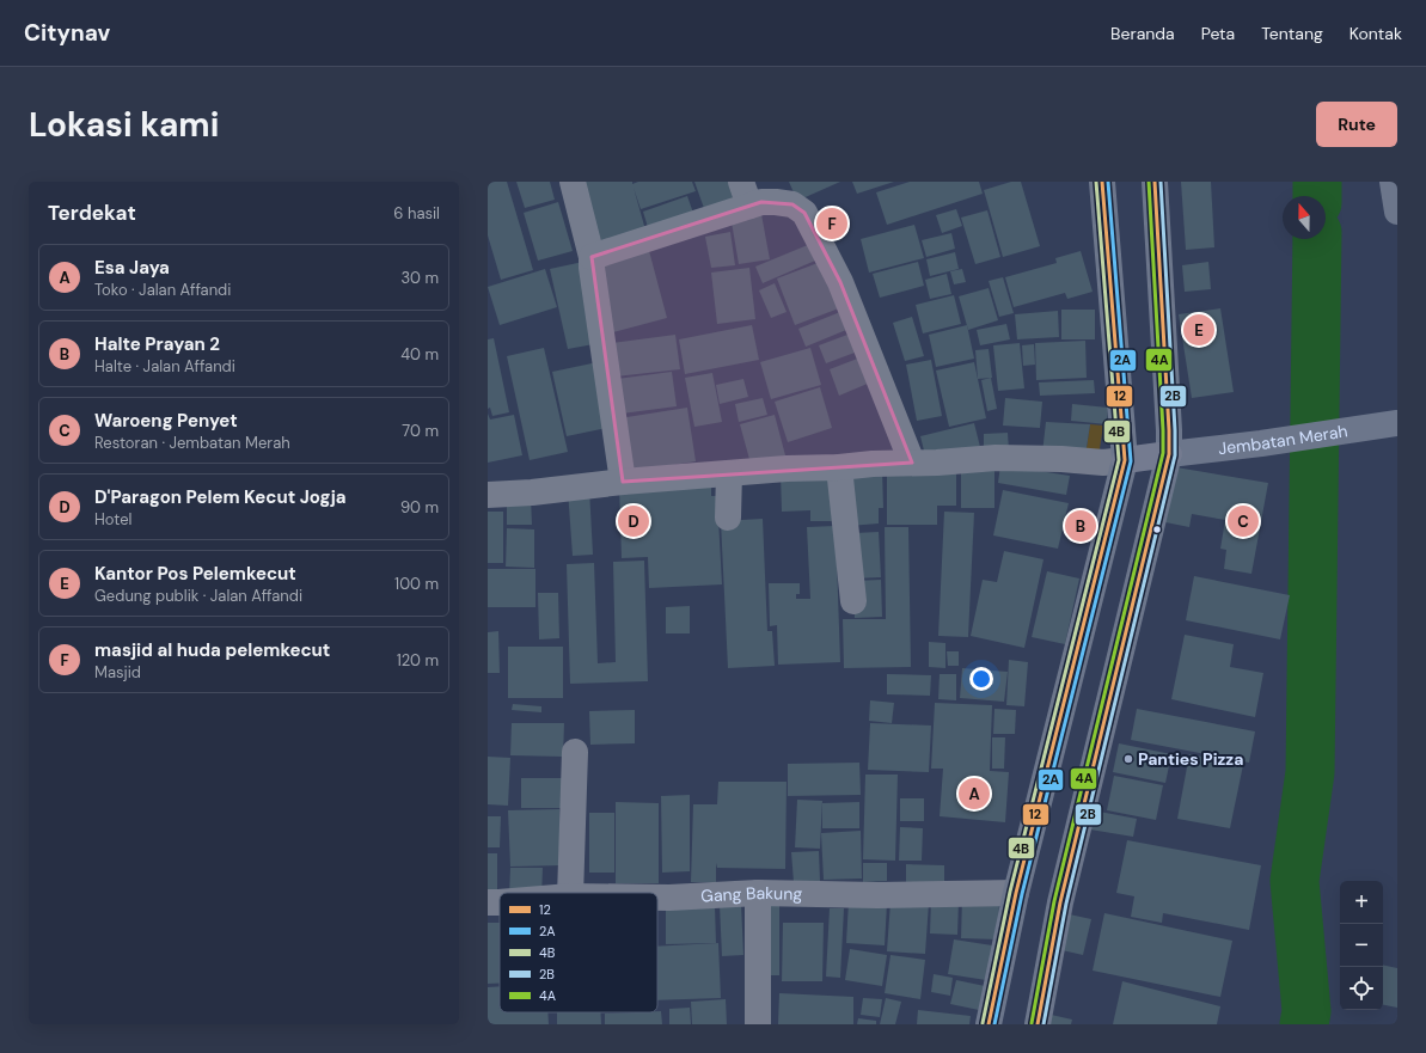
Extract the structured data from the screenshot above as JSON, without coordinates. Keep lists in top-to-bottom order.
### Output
{
  "streets": {
    "main road": ["Jembatan Merah"],
    "street": ["Gang Bakung"]
  },
  "places": ["Panties Pizza"],
  "lines": [
    "transit line 12",
    "transit line 2A",
    "transit line 4B",
    "transit line 2B",
    "transit line 4A"
  ],
  "legend": [
    "12",
    "2A",
    "4B",
    "2B",
    "4A"
  ],
  "north": "top",
  "page": {
    "header": "Citynav",
    "nav": [
      "Beranda",
      "Peta",
      "Tentang",
      "Kontak"
    ],
    "buttons": "Rute",
    "title": "Lokasi kami",
    "heading": ["Terdekat", "6 hasil"],
    "pins": [
      "F",
      "E",
      "C",
      "D",
      "B",
      "A"
    ],
    "list": [
      {
        "mark": "A",
        "name": "Esa Jaya",
        "note": "Toko · Jalan Affandi",
        "value": "30 m"
      },
      {
        "mark": "B",
        "name": "Halte Prayan 2",
        "note": "Halte · Jalan Affandi",
        "value": "40 m"
      },
      {
        "mark": "C",
        "name": "Waroeng Penyet",
        "note": "Restoran · Jembatan Merah",
        "value": "70 m"
      },
      {
        "mark": "D",
        "name": "D'Paragon Pelem Kecut Jogja",
        "note": "Hotel",
        "value": "90 m"
      },
      {
        "mark": "E",
        "name": "Kantor Pos Pelemkecut",
        "note": "Gedung publik · Jalan Affandi",
        "value": "100 m"
      },
      {
        "mark": "F",
        "name": "masjid al huda pelemkecut",
        "note": "Masjid",
        "value": "120 m"
      }
    ],
    "map_buttons": ["+", "−"]
  }
}
